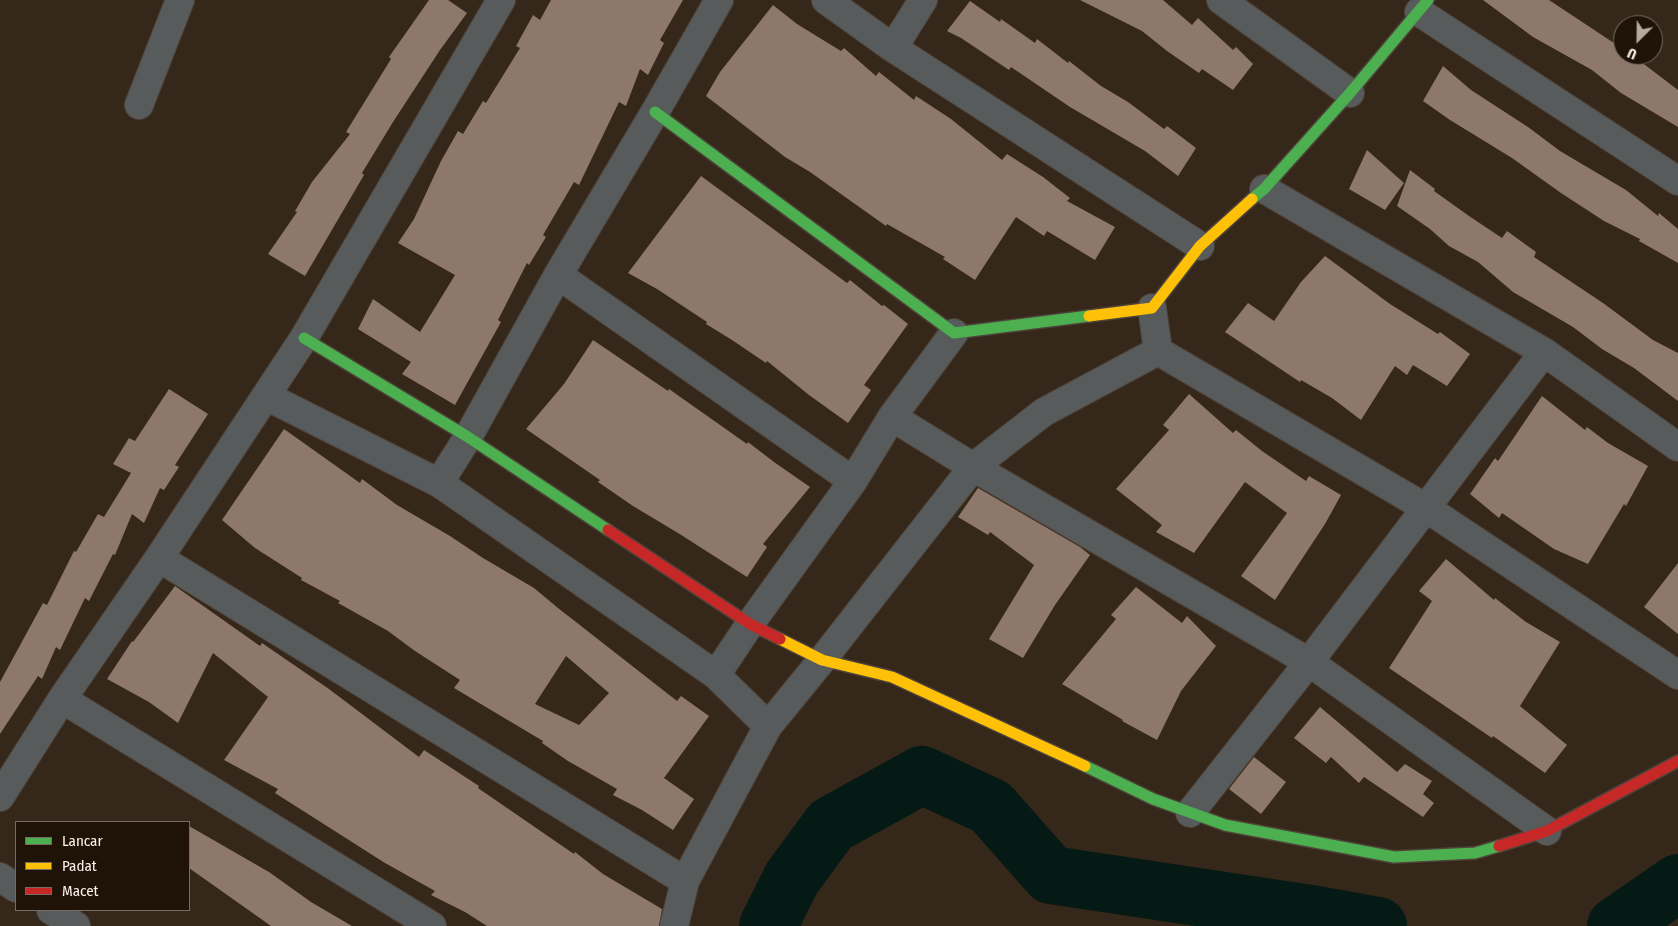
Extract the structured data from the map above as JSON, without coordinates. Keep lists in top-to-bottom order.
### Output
{
  "legend": ["Lancar", "Padat", "Macet"],
  "north": "bottom left"
}
